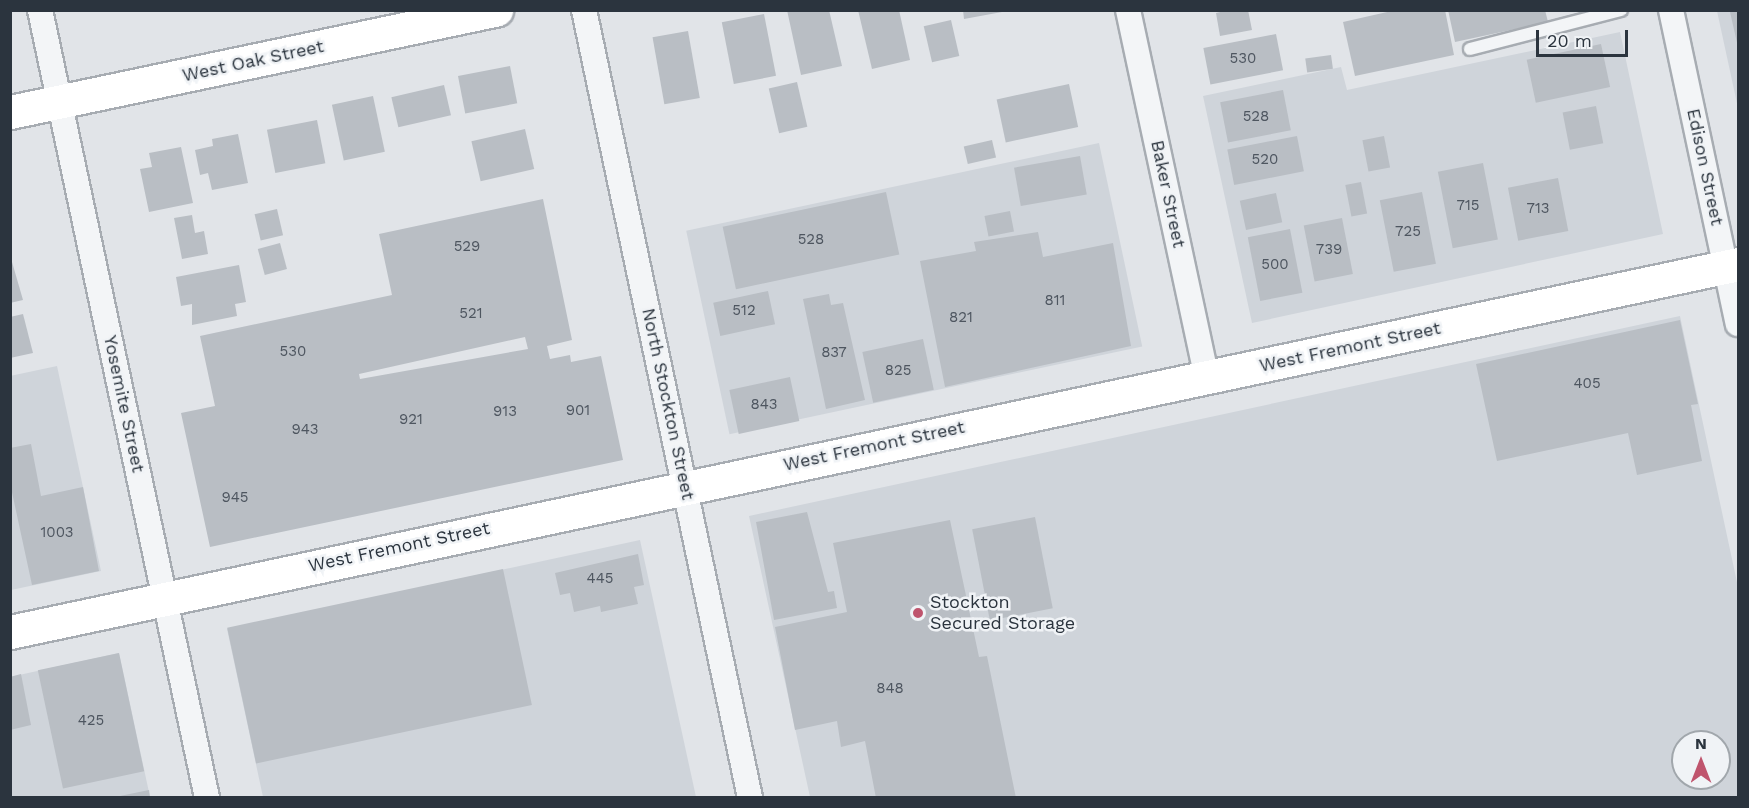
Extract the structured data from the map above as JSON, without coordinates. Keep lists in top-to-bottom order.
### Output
{
  "streets": {
    "street": [
      "West Oak Street",
      "Edison Street",
      "Baker Street",
      "West Fremont Street",
      "Yosemite Street",
      "North Stockton Street"
    ]
  },
  "crossings": [
    ["West Oak Street", "Yosemite Street"],
    ["Edison Street", "West Fremont Street"],
    ["Baker Street", "West Fremont Street"],
    ["West Fremont Street", "Yosemite Street"],
    ["West Fremont Street", "North Stockton Street"]
  ],
  "places": ["Stockton Secured Storage"],
  "house_numbers": [
    "530",
    "528",
    "520",
    "715",
    "713",
    "725",
    "528",
    "529",
    "739",
    "500",
    "811",
    "512",
    "521",
    "821",
    "530",
    "837",
    "825",
    "405",
    "843",
    "901",
    "913",
    "921",
    "943",
    "945",
    "1003",
    "445",
    "848",
    "425"
  ],
  "scale_bar": "20 m",
  "north": "top"
}
